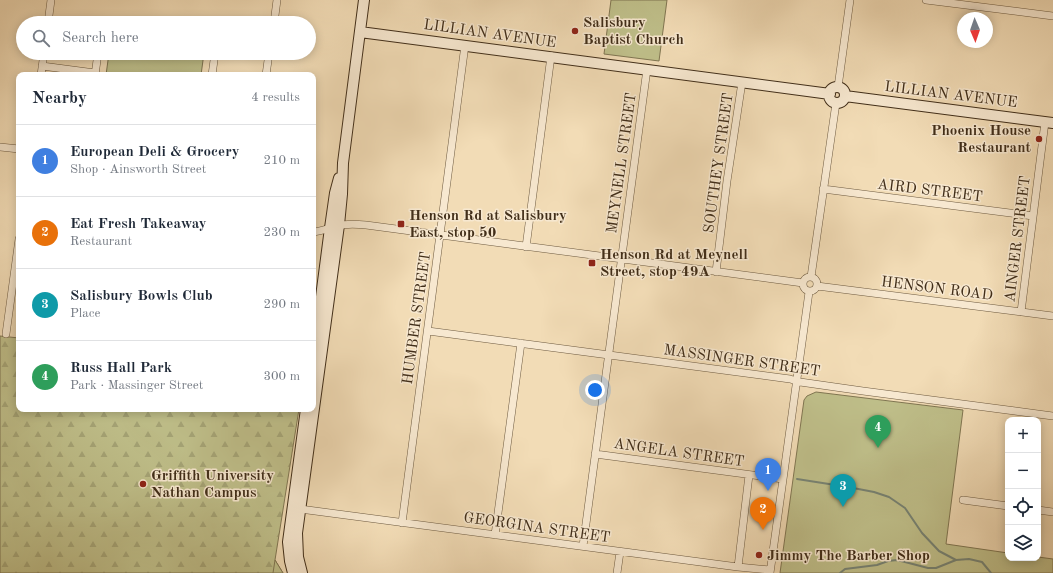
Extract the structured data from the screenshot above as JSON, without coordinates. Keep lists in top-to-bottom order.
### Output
{
  "streets": {
    "main road": ["LILLIAN AVENUE"],
    "street": [
      "MEYNELL STREET",
      "SOUTHEY STREET",
      "AIRD STREET",
      "AINGER STREET",
      "HENSON ROAD",
      "HUMBER STREET",
      "MASSINGER STREET",
      "ANGELA STREET",
      "GEORGINA STREET"
    ]
  },
  "crossings": [
    ["LILLIAN AVENUE", "MEYNELL STREET"],
    ["LILLIAN AVENUE", "SOUTHEY STREET"],
    ["LILLIAN AVENUE", "AINGER STREET"],
    ["LILLIAN AVENUE", "HUMBER STREET"],
    ["MEYNELL STREET", "MASSINGER STREET"],
    ["MEYNELL STREET", "ANGELA STREET"],
    ["MEYNELL STREET", "GEORGINA STREET"],
    ["AIRD STREET", "AINGER STREET"],
    ["AINGER STREET", "HENSON ROAD"],
    ["HUMBER STREET", "MASSINGER STREET"],
    ["HUMBER STREET", "GEORGINA STREET"]
  ],
  "places": {
    "other": [
      "Salisbury Baptist Church",
      "Phoenix House Restaurant",
      "Griffith University Nathan Campus",
      "Jimmy The Barber Shop"
    ],
    "transit": ["Henson Rd at Salisbury East, stop 50", "Henson Rd at Meynell Street, stop 49A"]
  },
  "north": "bottom",
  "page": {
    "search": "Search here",
    "heading": ["Nearby", "4 results"],
    "list": [
      {
        "mark": "1",
        "name": "European Deli & Grocery",
        "note": "Shop · Ainsworth Street",
        "value": "210 m"
      },
      {
        "mark": "2",
        "name": "Eat Fresh Takeaway",
        "note": "Restaurant",
        "value": "230 m"
      },
      {
        "mark": "3",
        "name": "Salisbury Bowls Club",
        "note": "Place",
        "value": "290 m"
      },
      {
        "mark": "4",
        "name": "Russ Hall Park",
        "note": "Park · Massinger Street",
        "value": "300 m"
      }
    ],
    "pins": [
      "4",
      "1",
      "3",
      "2"
    ],
    "map_buttons": ["+", "−"]
  }
}
